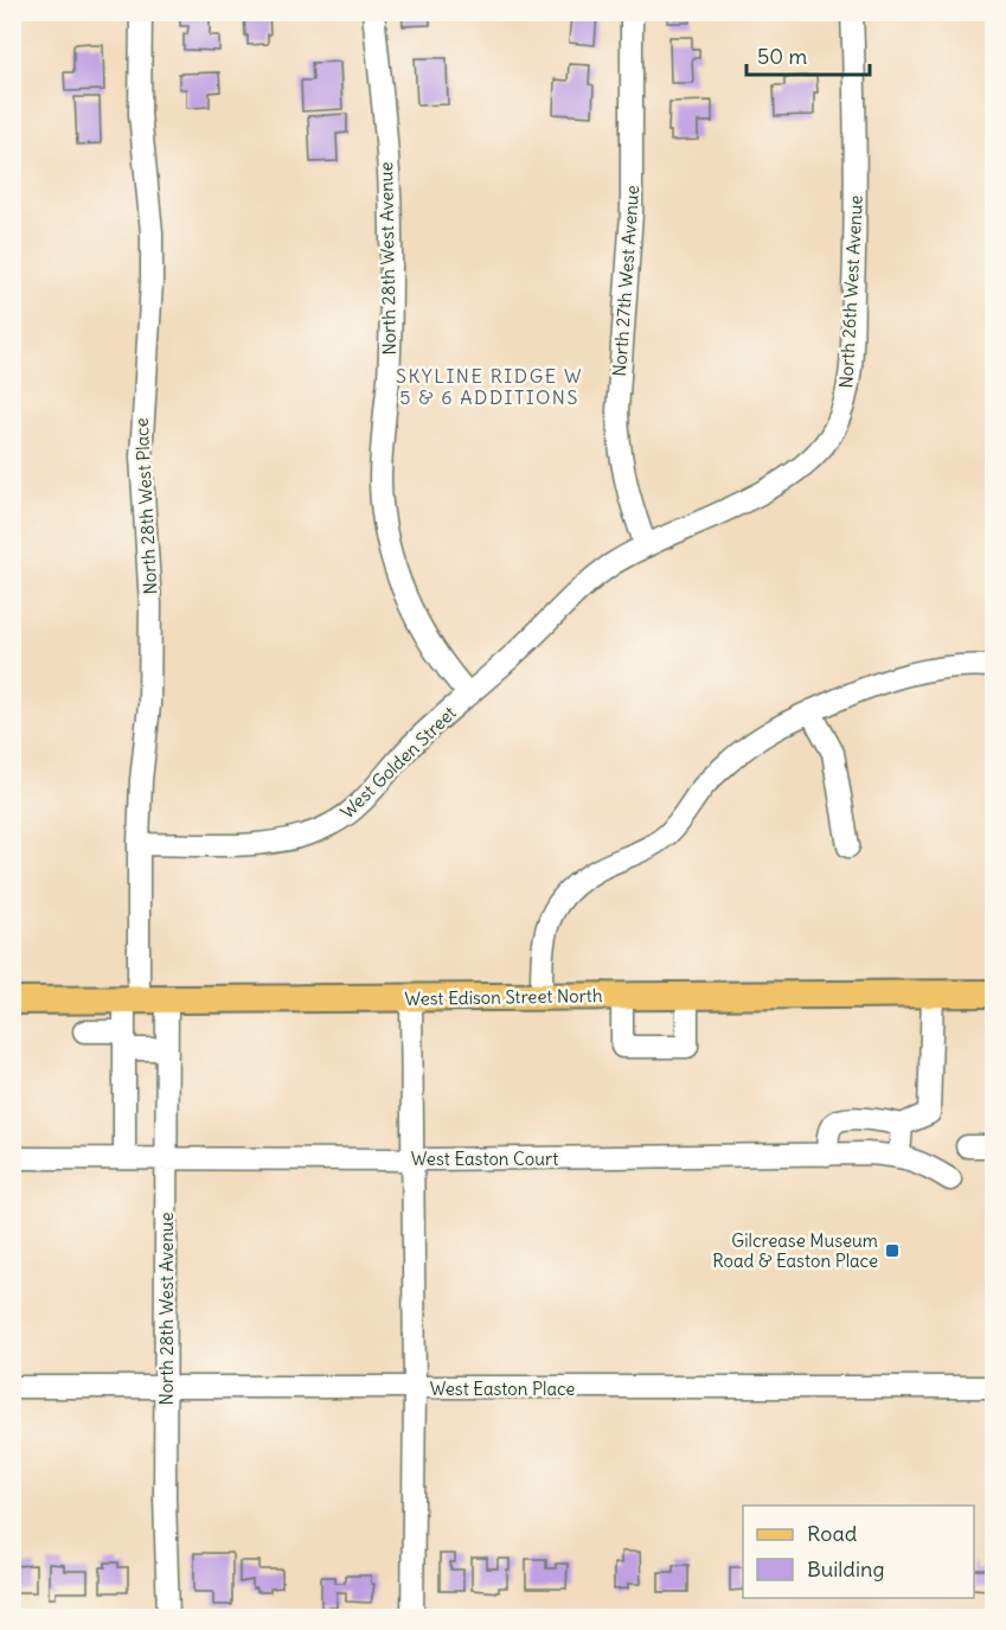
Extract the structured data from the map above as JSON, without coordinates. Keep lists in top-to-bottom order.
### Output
{
  "streets": {
    "main road": ["West Edison Street North"],
    "street": [
      "North 28th West Avenue",
      "North 27th West Avenue",
      "North 26th West Avenue",
      "North 28th West Place",
      "West Golden Street",
      "West Easton Court",
      "West Easton Place"
    ]
  },
  "crossings": [
    ["North 28th West Avenue", "West Golden Street"],
    ["North 28th West Avenue", "West Edison Street North"],
    ["North 28th West Avenue", "West Easton Court"],
    ["North 28th West Avenue", "West Easton Place"],
    ["North 27th West Avenue", "North 26th West Avenue"],
    ["North 27th West Avenue", "West Golden Street"],
    ["North 26th West Avenue", "West Golden Street"],
    ["North 28th West Place", "West Golden Street"],
    ["North 28th West Place", "West Edison Street North"],
    ["North 28th West Place", "West Easton Court"]
  ],
  "districts": ["SKYLINE RIDGE W 5 & 6 ADDITIONS"],
  "places": {
    "transit": ["Gilcrease Museum Road & Easton Place"]
  },
  "legend": ["Road", "Building"],
  "scale_bar": "50 m"
}
